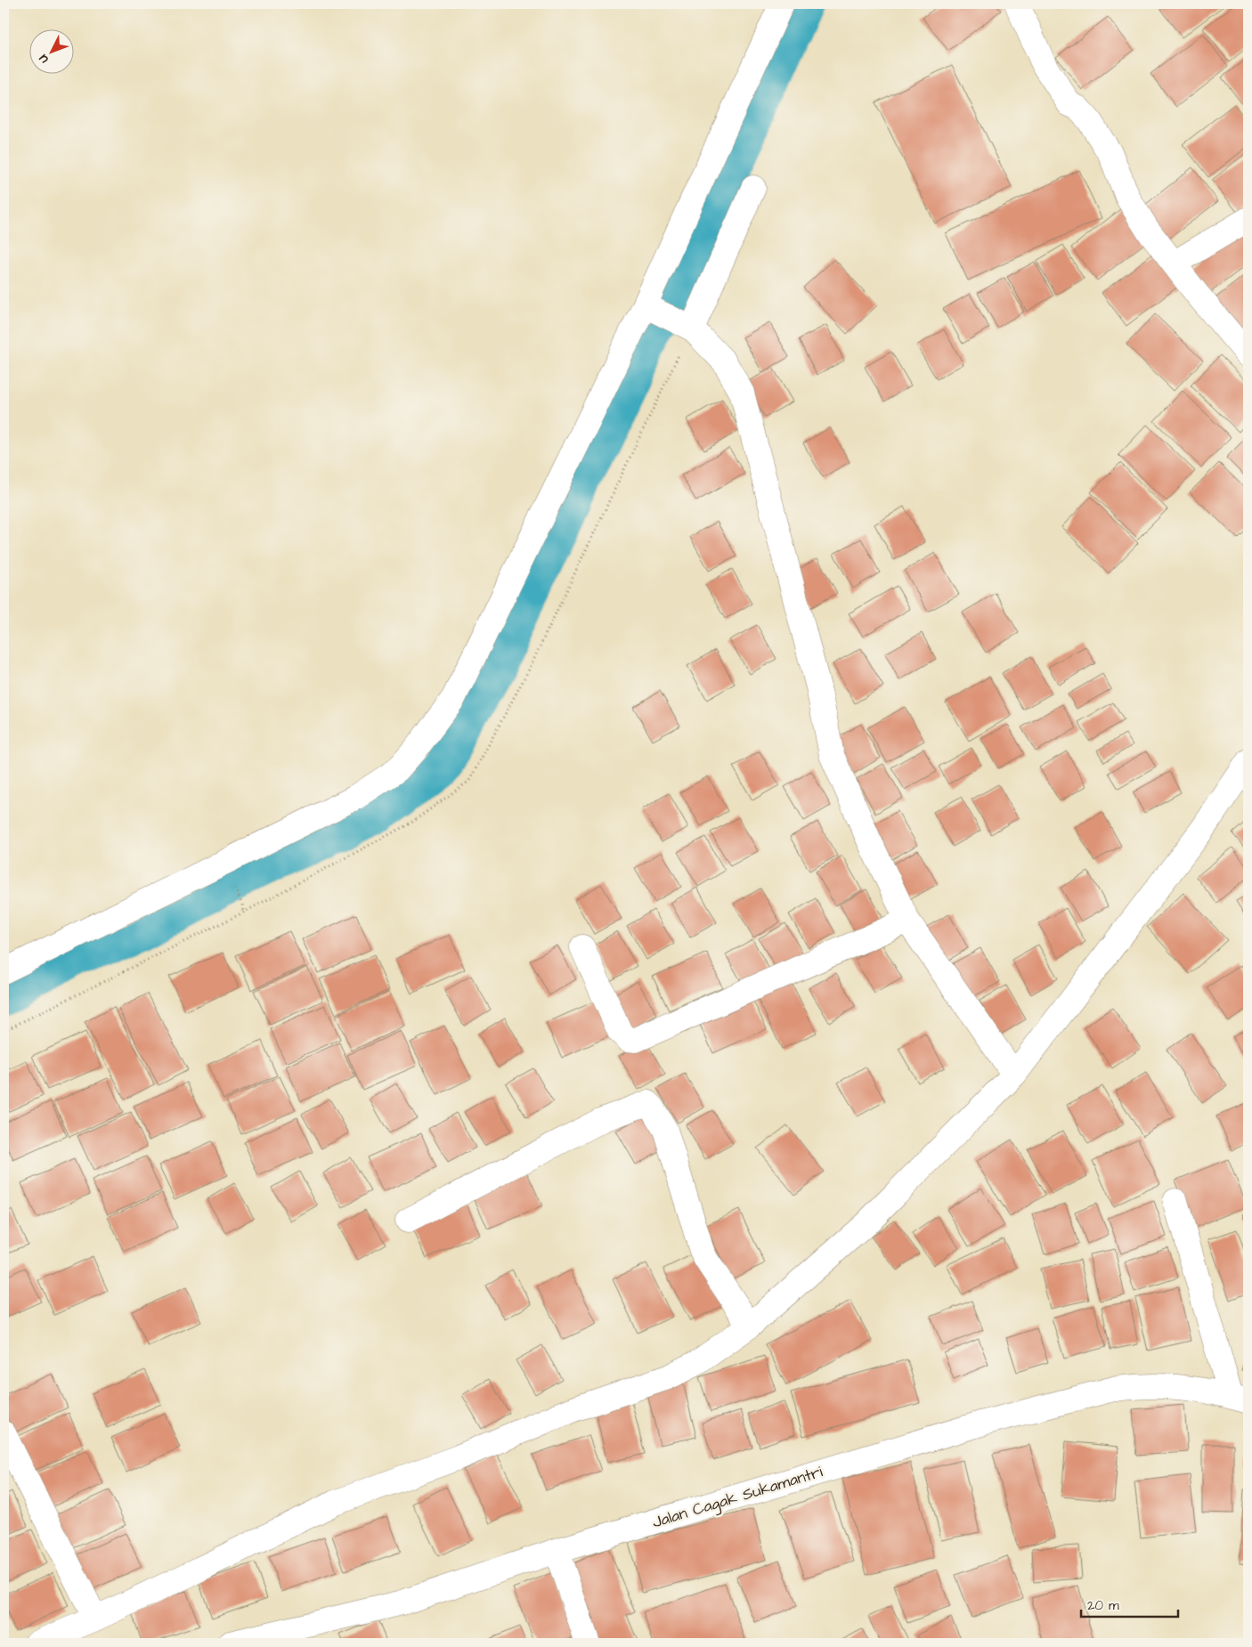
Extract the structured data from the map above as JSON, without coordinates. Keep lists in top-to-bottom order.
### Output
{
  "streets": {
    "street": ["Jalan Cagak Sukamantri"]
  },
  "scale_bar": "20 m",
  "north": "bottom left"
}
